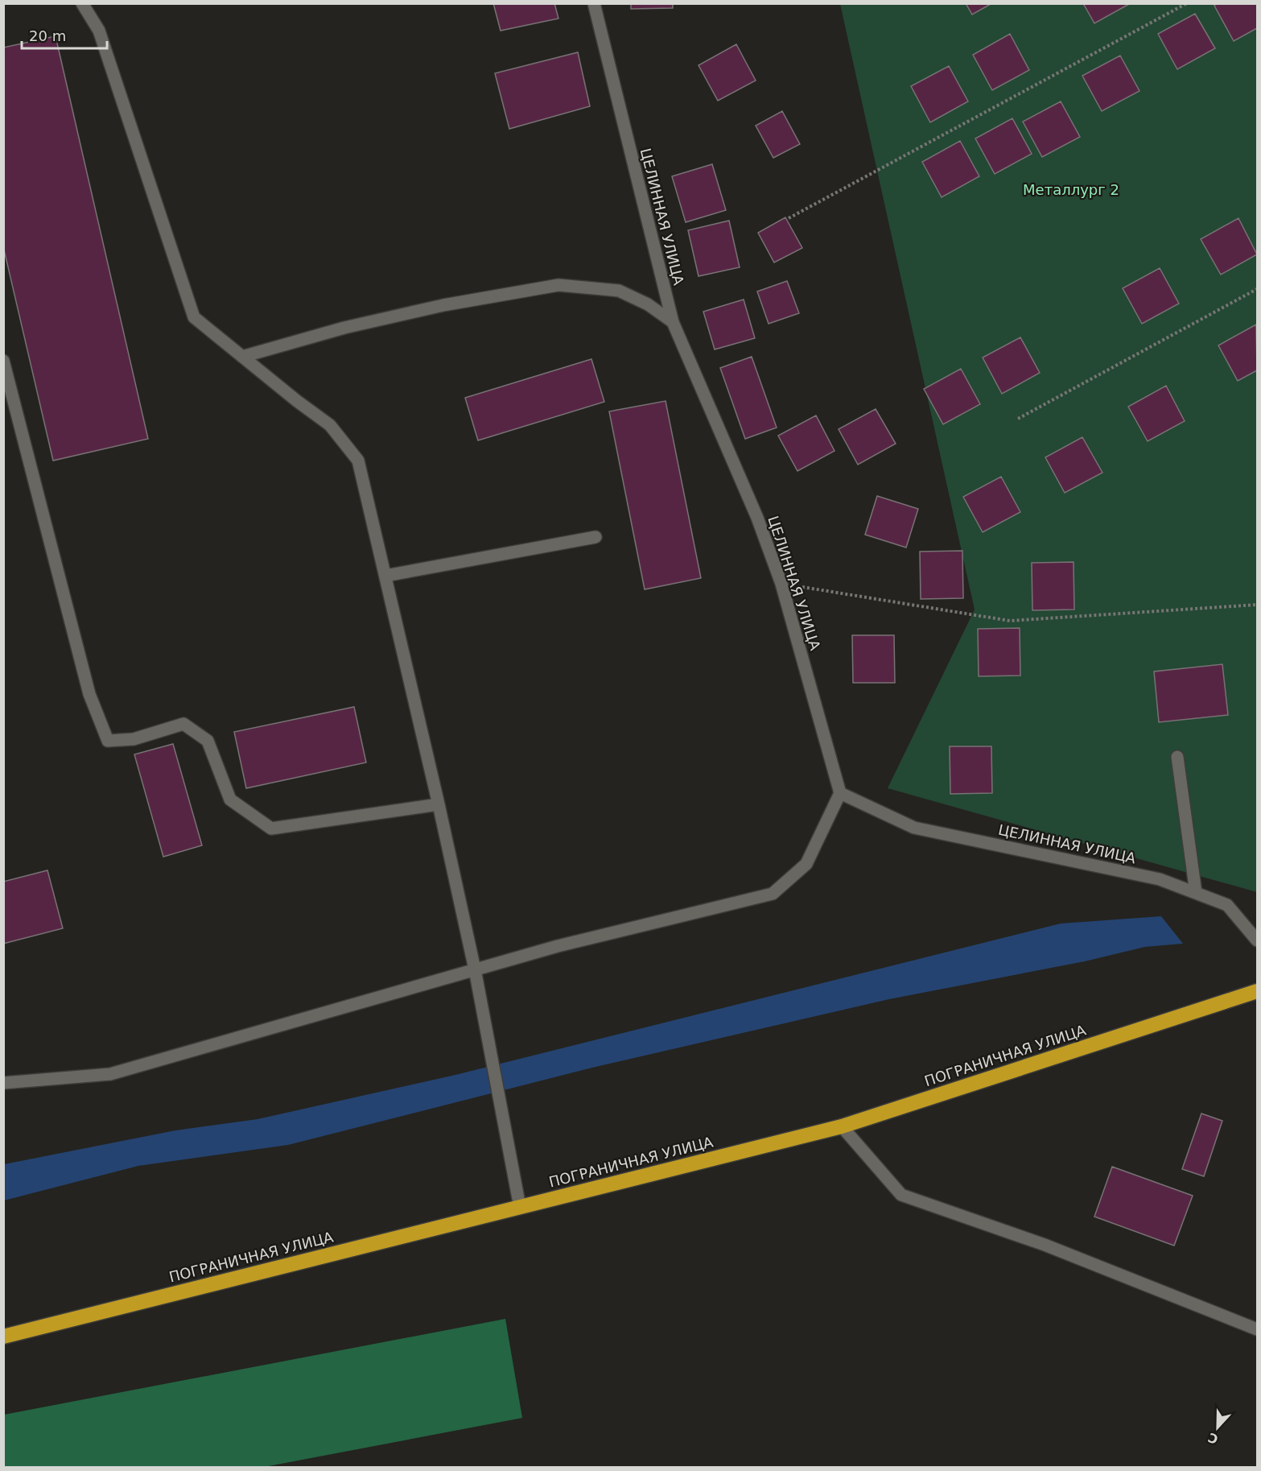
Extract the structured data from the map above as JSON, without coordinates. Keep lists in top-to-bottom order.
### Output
{
  "streets": {
    "highway": ["ПОГРАНИЧНАЯ УЛИЦА"],
    "street": ["ЦЕЛИННАЯ УЛИЦА"]
  },
  "parks": ["Металлург 2"],
  "scale_bar": "20 m",
  "north": "bottom"
}
